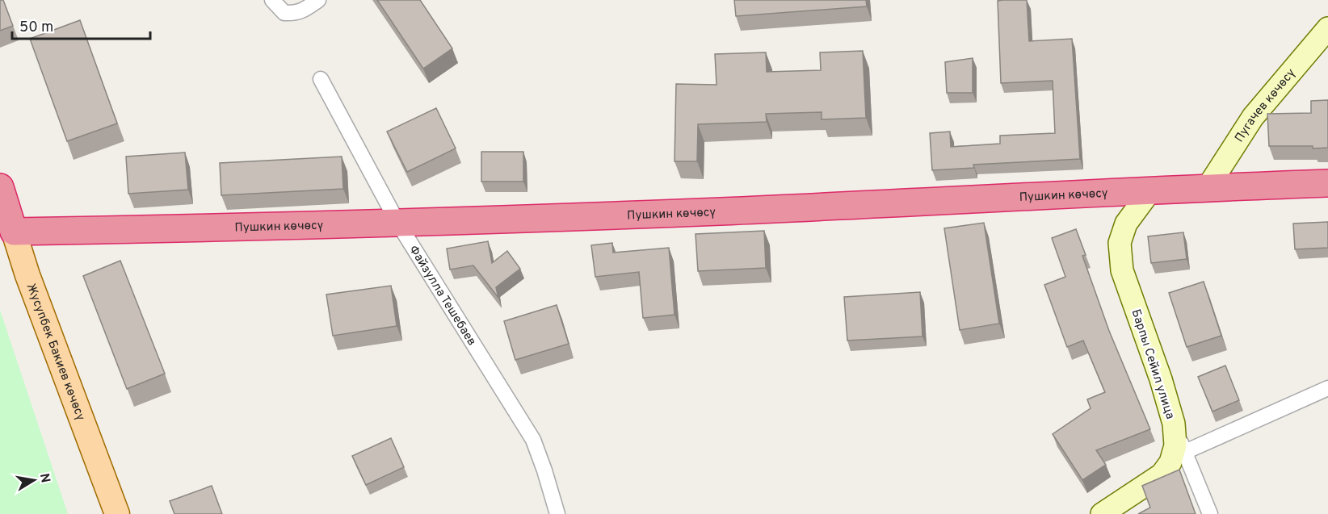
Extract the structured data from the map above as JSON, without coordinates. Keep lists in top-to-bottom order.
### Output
{
  "streets": {
    "highway": ["Пушкин көчөсү", "Жусупбек Бакиев көчөсү"],
    "main road": ["Пугачев көчөсү", "Барпы Сейил улица"],
    "street": ["Файзулла Тешебаев"]
  },
  "crossings": [
    ["Пугачев көчөсү", "Пушкин көчөсү"],
    ["Пушкин көчөсү", "Файзулла Тешебаев"],
    ["Пушкин көчөсү", "Жусупбек Бакиев көчөсү"],
    ["Пушкин көчөсү", "Барпы Сейил улица"]
  ],
  "scale_bar": "50 m",
  "north": "right"
}
